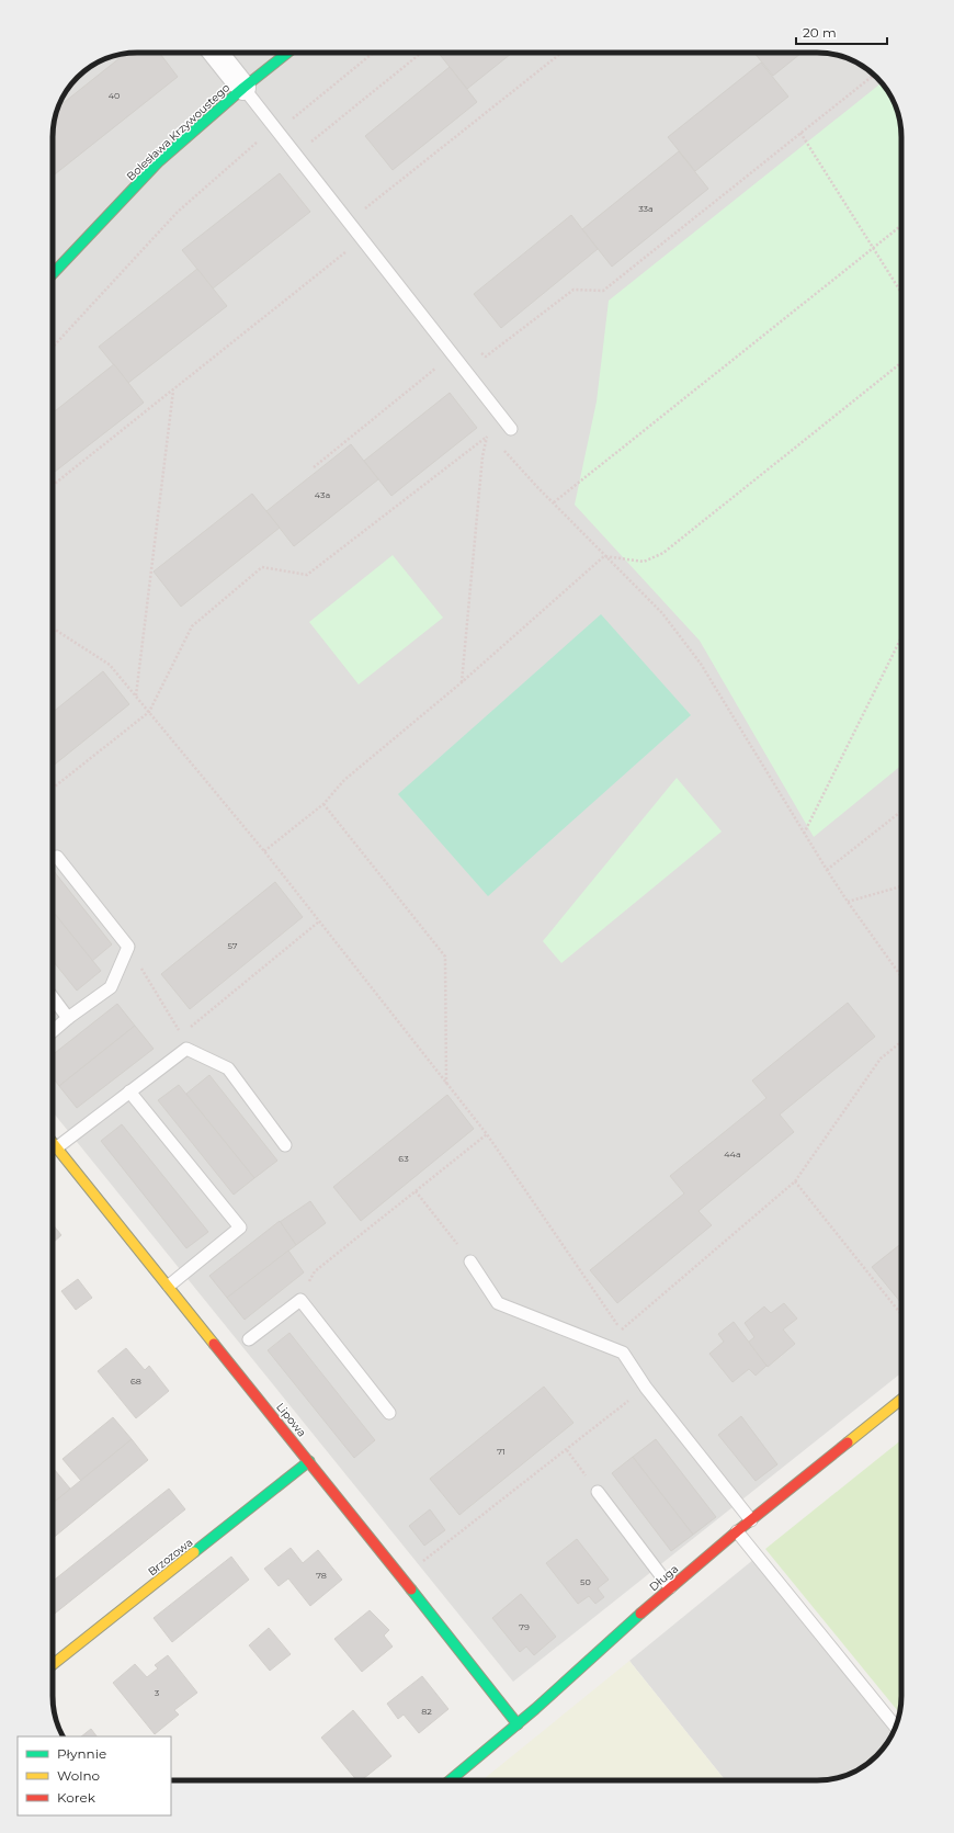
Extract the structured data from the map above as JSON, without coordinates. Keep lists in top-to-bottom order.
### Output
{
  "streets": {
    "street": [
      "Bolesława Krzywoustego",
      "Lipowa",
      "Brzozowa",
      "Długa"
    ]
  },
  "crossings": [
    ["Lipowa", "Brzozowa"],
    ["Lipowa", "Długa"]
  ],
  "house_numbers": [
    "40",
    "33a",
    "43a",
    "57",
    "44a",
    "63",
    "68",
    "71",
    "78",
    "50",
    "79",
    "3",
    "82"
  ],
  "legend": ["Płynnie", "Wolno", "Korek"],
  "scale_bar": "20 m"
}
